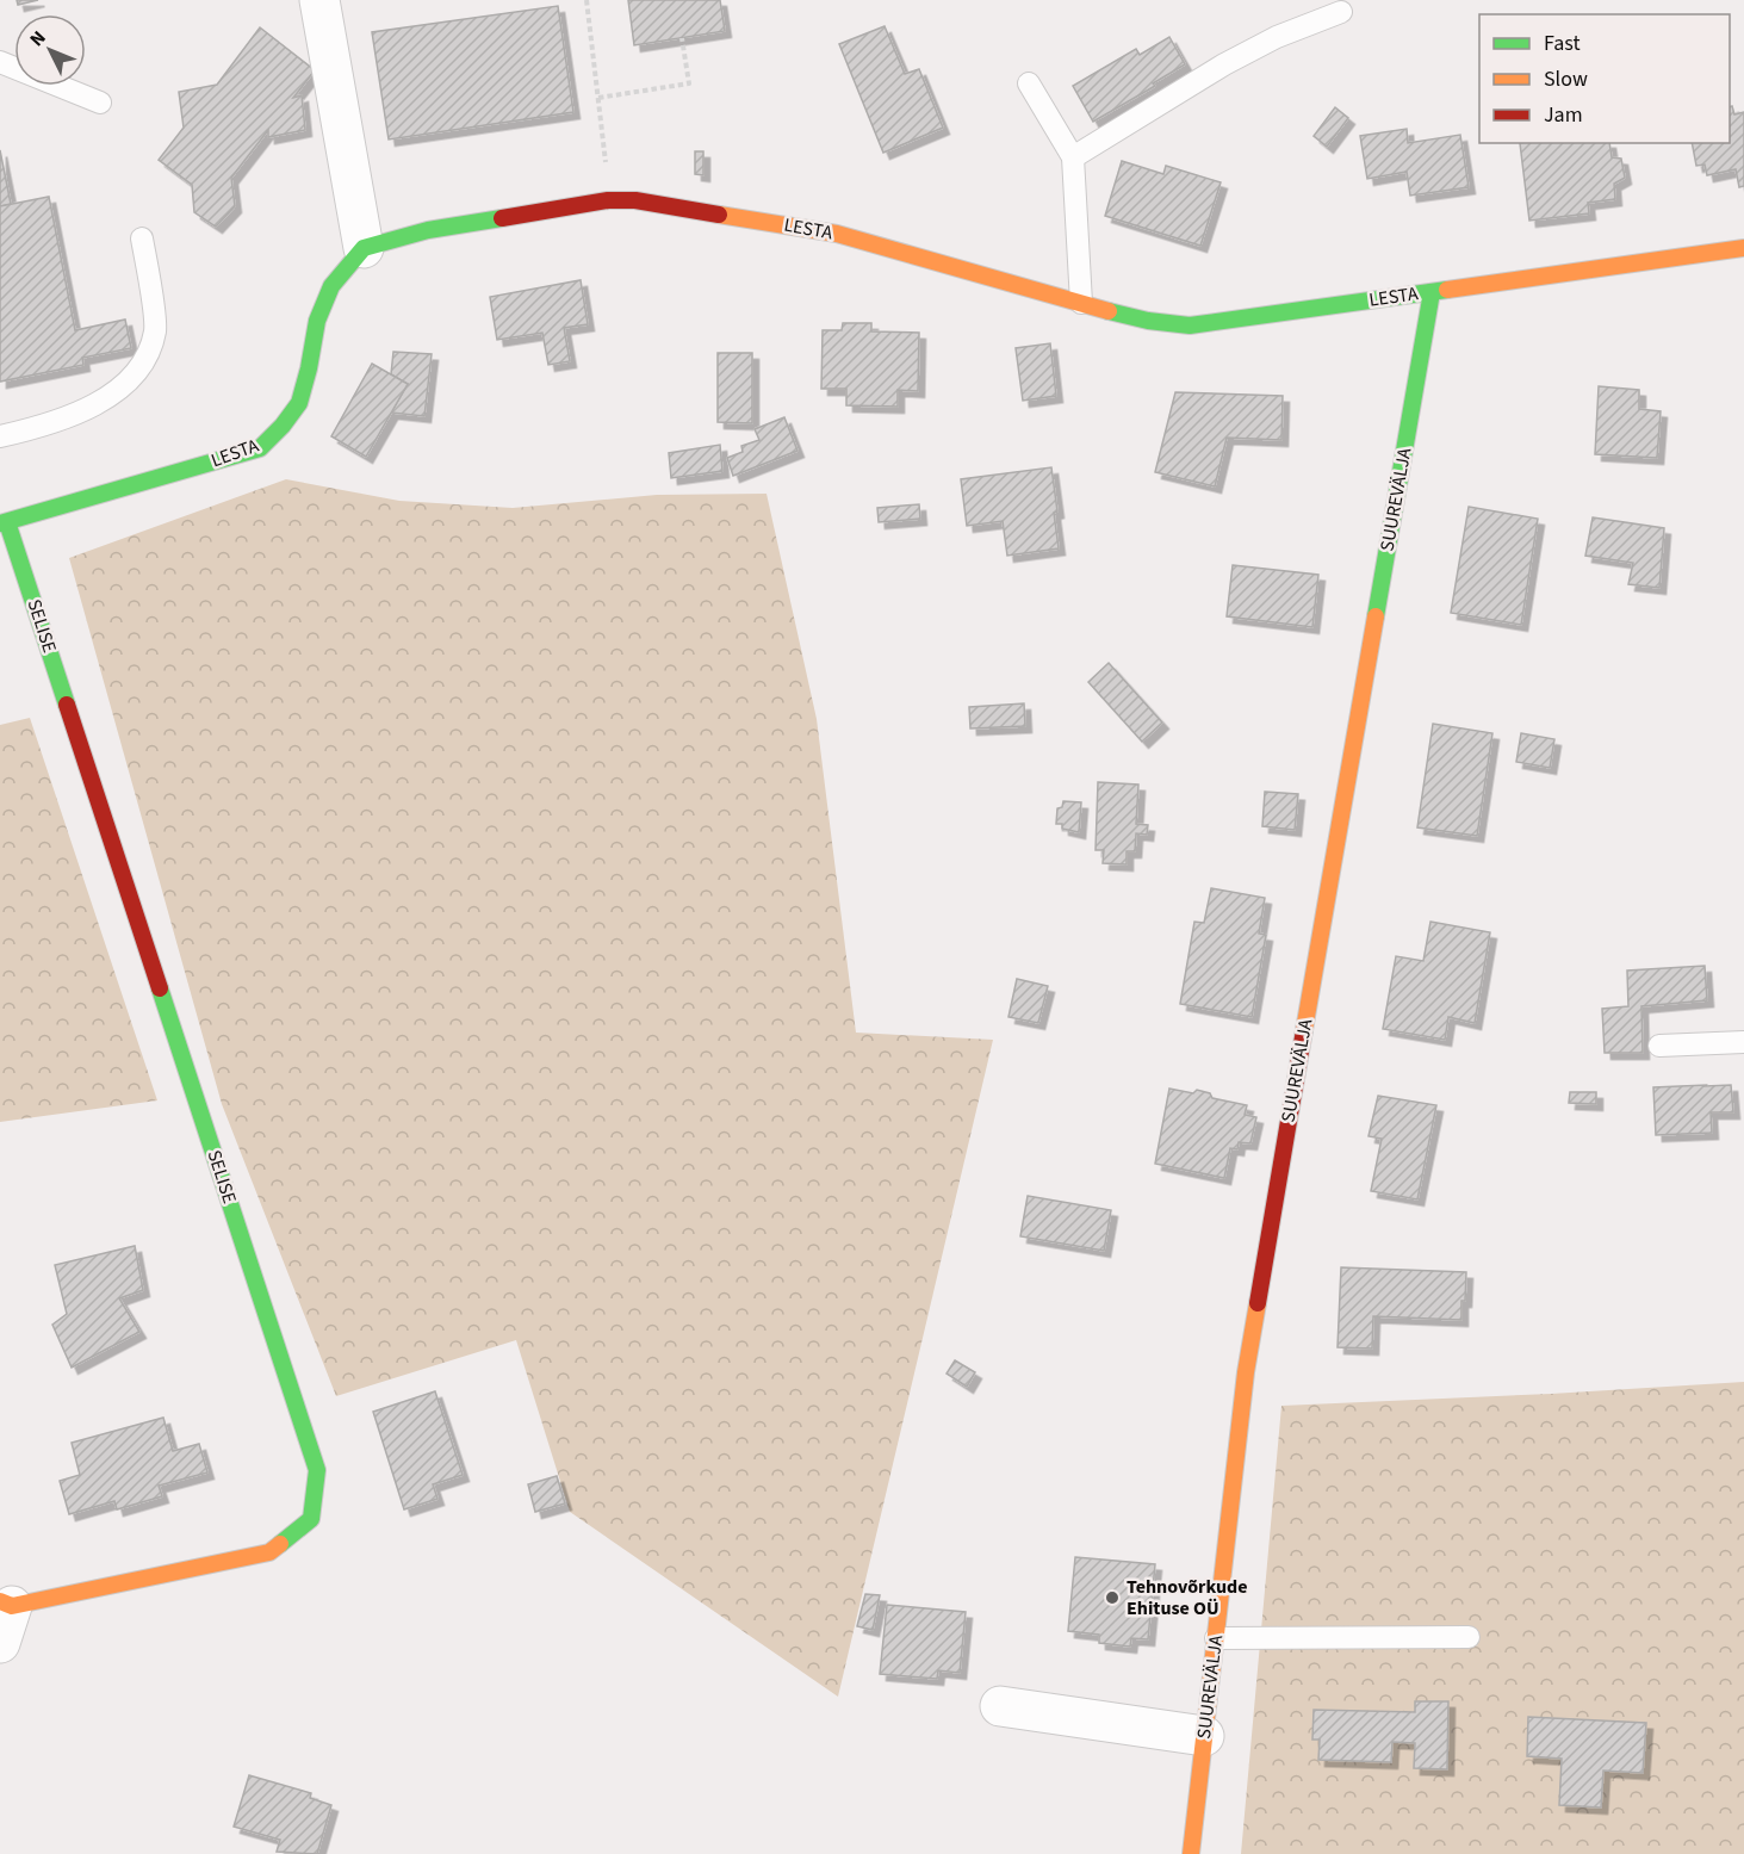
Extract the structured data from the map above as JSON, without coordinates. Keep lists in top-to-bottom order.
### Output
{
  "streets": {
    "street": ["LESTA", "SUUREVÄLJA", "SELISE"]
  },
  "crossings": [
    ["LESTA", "SUUREVÄLJA"],
    ["LESTA", "SELISE"]
  ],
  "places": ["Tehnovõrkude Ehituse OÜ"],
  "legend": ["Fast", "Slow", "Jam"],
  "north": "top left"
}
